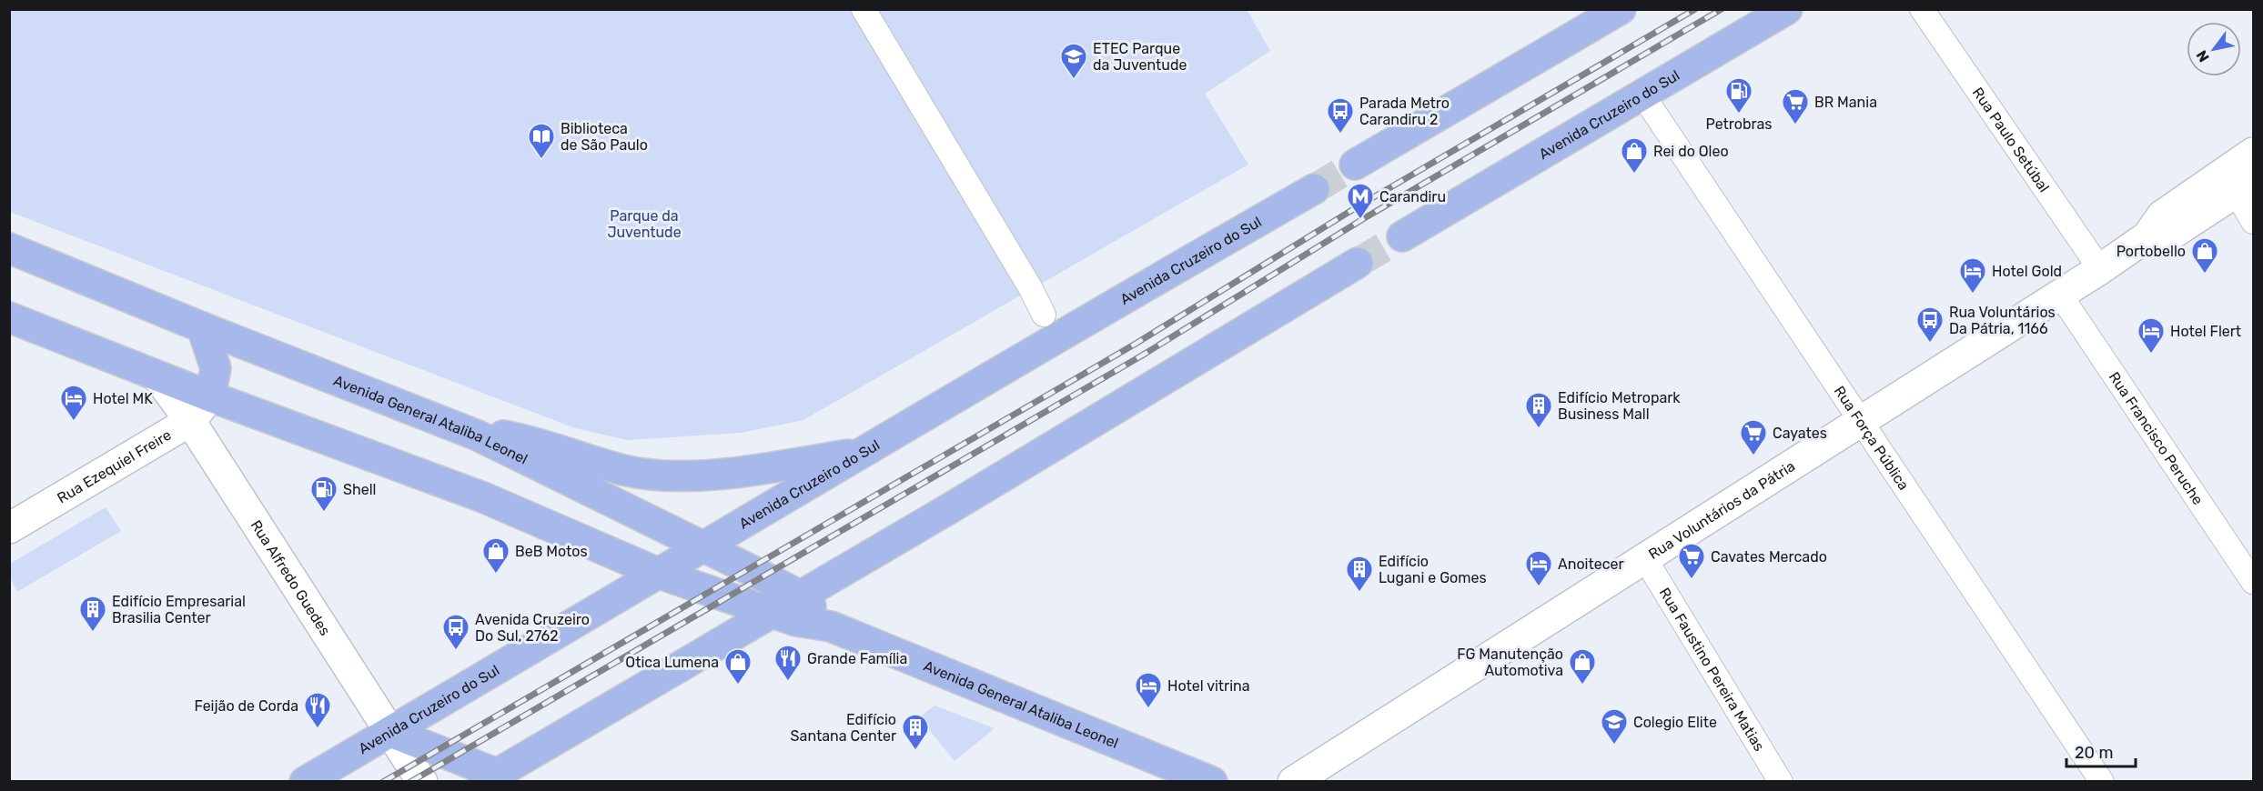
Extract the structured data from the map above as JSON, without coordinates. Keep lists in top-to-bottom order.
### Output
{
  "streets": {
    "main road": [
      "Avenida Cruzeiro do Sul",
      "Avenida General Ataliba Leonel",
      "Rua Ezequiel Freire",
      "Rua Voluntários da Pátria",
      "Rua Alfredo Guedes"
    ],
    "street": [
      "Rua Paulo Setúbal",
      "Rua Força Pública",
      "Rua Francisco Peruche",
      "Rua Faustino Pereira Matias"
    ]
  },
  "crossings": [
    ["Avenida Cruzeiro do Sul", "Avenida General Ataliba Leonel"],
    ["Avenida Cruzeiro do Sul", "Rua Força Pública"],
    ["Avenida Cruzeiro do Sul", "Rua Alfredo Guedes"],
    ["Rua Paulo Setúbal", "Rua Voluntários da Pátria"],
    ["Avenida General Ataliba Leonel", "Rua Ezequiel Freire"],
    ["Avenida General Ataliba Leonel", "Rua Alfredo Guedes"],
    ["Rua Força Pública", "Rua Voluntários da Pátria"],
    ["Rua Francisco Peruche", "Rua Voluntários da Pátria"],
    ["Rua Ezequiel Freire", "Rua Alfredo Guedes"],
    ["Rua Voluntários da Pátria", "Rua Faustino Pereira Matias"]
  ],
  "parks": ["Parque da Juventude"],
  "places": {
    "school or university": ["ETEC Parque da Juventude", "Colegio Elite"],
    "fuel station": ["Petrobras", "Shell"],
    "supermarket": ["BR Mania", "Cayates", "Cavates Mercado"],
    "bus stop": ["Parada Metro Carandiru 2", "Rua Voluntários Da Pátria, 1166", "Avenida Cruzeiro Do Sul, 2762"],
    "library": ["Biblioteca de São Paulo"],
    "shop": [
      "Rei do Oleo",
      "Portobello",
      "BeB Motos",
      "Otica Lumena",
      "FG Manutenção Automotiva"
    ],
    "metro station": ["Carandiru"],
    "hotel": [
      "Hotel Gold",
      "Hotel Flert",
      "Hotel MK",
      "Anoitecer",
      "Hotel vitrina"
    ],
    "building": [
      "Edifício Metropark Business Mall",
      "Edifício Lugani e Gomes",
      "Edifício Empresarial Brasilia Center",
      "Edifício Santana Center"
    ],
    "restaurant": ["Grande Família", "Feijão de Corda"]
  },
  "scale_bar": "20 m",
  "north": "bottom left"
}
